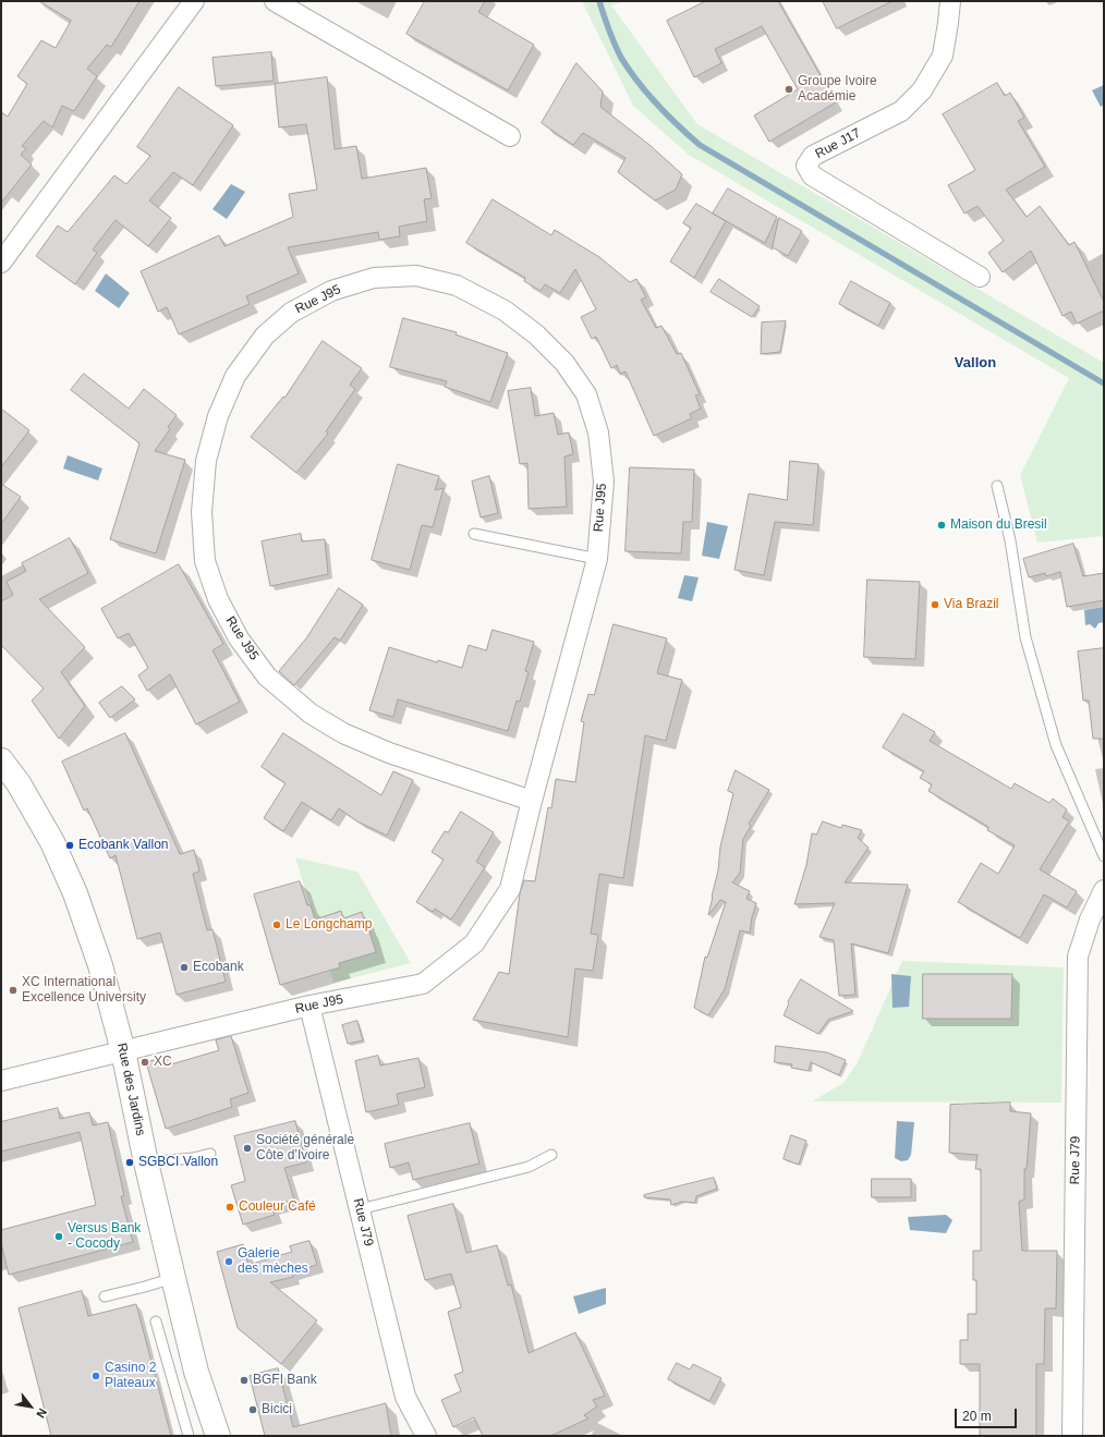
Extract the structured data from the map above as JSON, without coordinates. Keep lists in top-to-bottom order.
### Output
{
  "streets": {
    "main road": ["Rue des Jardins"],
    "street": ["Rue J17", "Rue J95", "Rue J79"]
  },
  "crossings": [
    ["Rue J95", "Rue des Jardins"],
    ["Rue J95", "Rue J79"]
  ],
  "districts": ["Vallon"],
  "places": [
    "Groupe Ivoire Académie",
    "Maison du Bresil",
    "Via Brazil",
    "Ecobank Vallon",
    "Le Longchamp",
    "Ecobank",
    "XC International Excellence University",
    "XC",
    "Société générale Côte d’Ivoire",
    "SGBCI Vallon",
    "Couleur Café",
    "Versus Bank - Cocody",
    "Galerie des mèches",
    "Casino 2 Plateaux",
    "BGFI Bank",
    "Bicici"
  ],
  "scale_bar": "20 m",
  "north": "bottom right"
}
